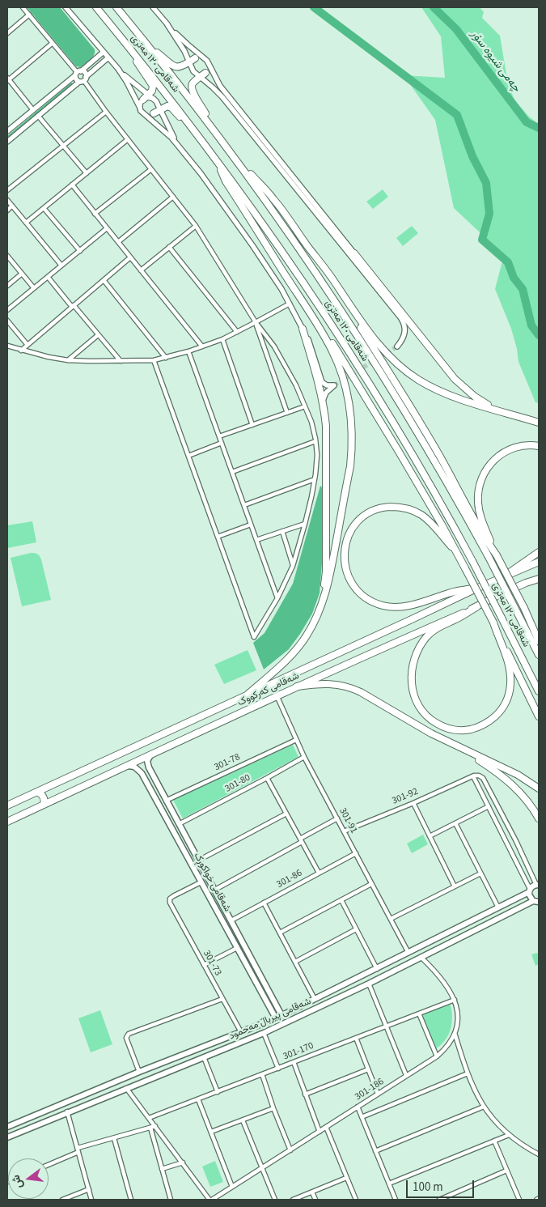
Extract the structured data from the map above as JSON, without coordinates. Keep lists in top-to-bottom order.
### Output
{
  "streets": {
    "highway": ["شەقامی ١٢٠ مەتری", "شەقامی کەرکووک"],
    "main road": ["شەقامی خواکوڕک", "شەقامی پیرباڵ مەحمود"],
    "street": [
      "301-78",
      "301-80",
      "301-92",
      "301-91",
      "301-86",
      "301-73",
      "301-170",
      "301-186"
    ]
  },
  "crossings": [
    ["شەقامی کەرکووک", "301-91"],
    ["شەقامی کەرکووک", "شەقامی خواکوڕک"],
    ["301-78", "301-91"],
    ["301-78", "شەقامی خواکوڕک"],
    ["301-80", "301-91"],
    ["301-80", "شەقامی خواکوڕک"],
    ["301-92", "301-91"],
    ["301-91", "301-86"],
    ["301-91", "شەقامی پیرباڵ مەحمود"],
    ["301-86", "شەقامی خواکوڕک"],
    ["شەقامی خواکوڕک", "301-73"],
    ["شەقامی خواکوڕک", "شەقامی پیرباڵ مەحمود"],
    ["301-73", "شەقامی پیرباڵ مەحمود"],
    ["شەقامی پیرباڵ مەحمود", "301-186"],
    ["301-170", "301-186"]
  ],
  "water": ["چەمی شیوە سۆر"],
  "scale_bar": "100 m",
  "north": "left"
}
